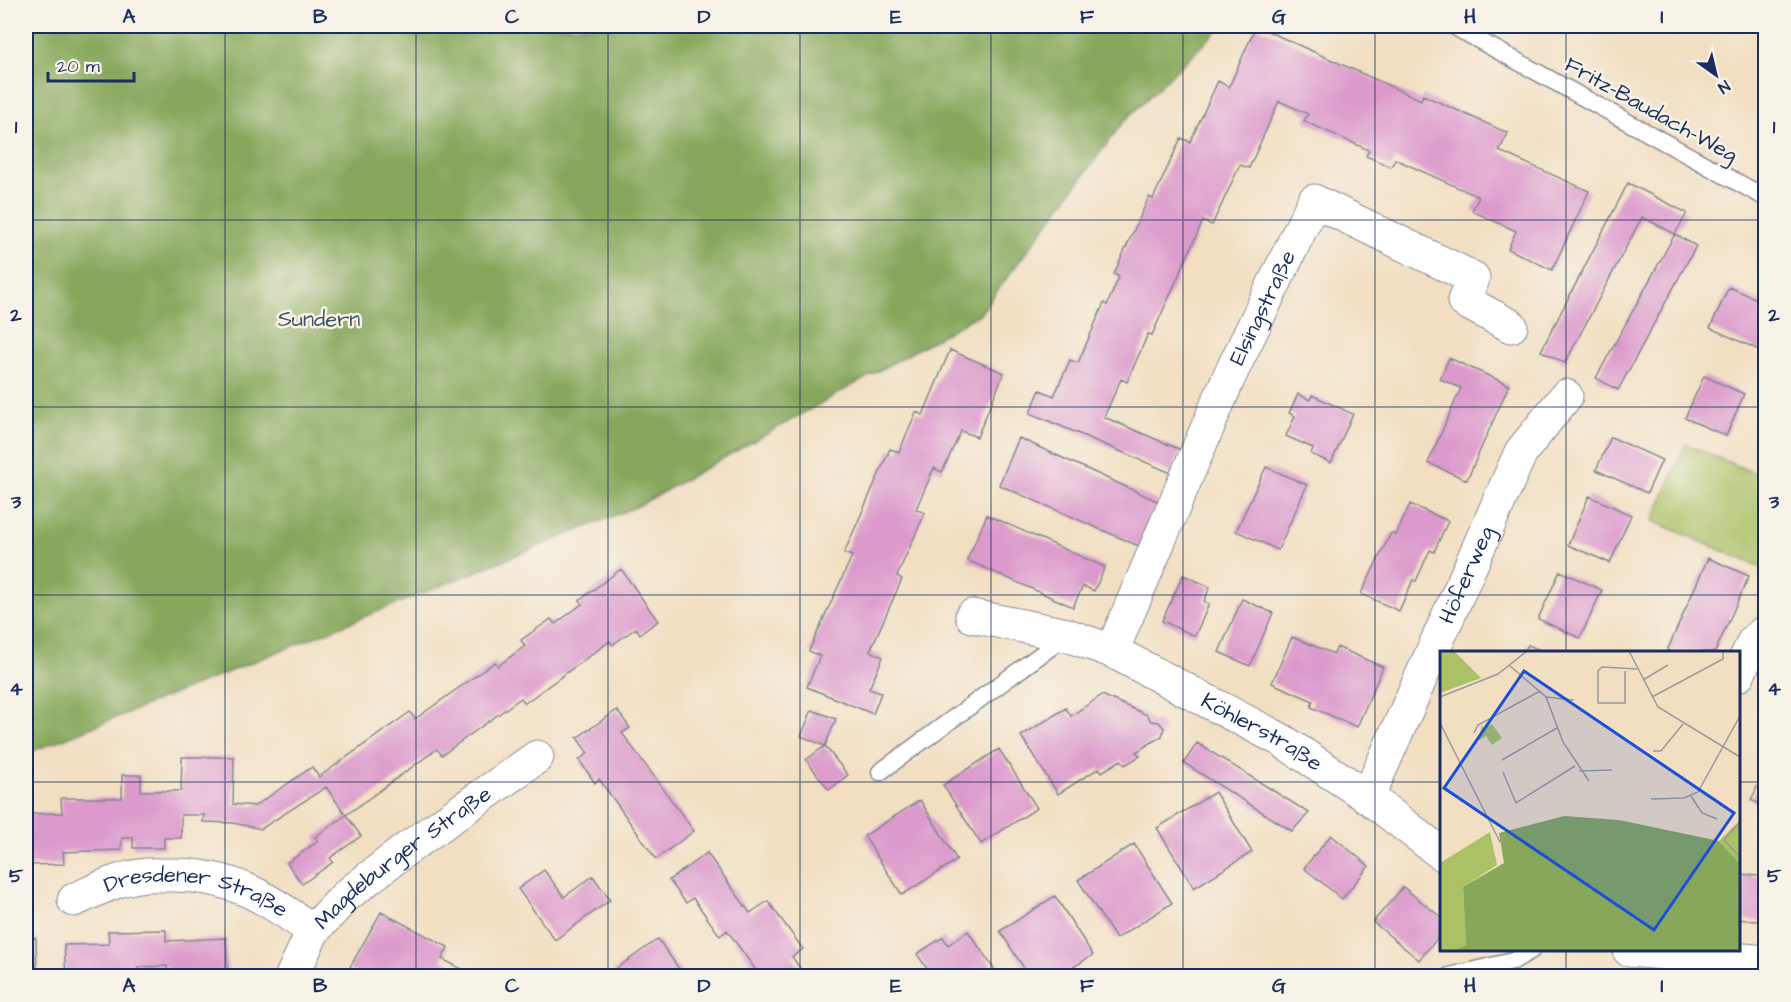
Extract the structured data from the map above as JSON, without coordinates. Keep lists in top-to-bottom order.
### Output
{
  "streets": {
    "street": [
      "Elsingstraße",
      "Höferweg",
      "Köhlerstraße",
      "Magdeburger Straße",
      "Dresdener Straße"
    ],
    "lane": ["Fritz-Baudach-Weg"]
  },
  "crossings": [
    ["Elsingstraße", "Köhlerstraße"],
    ["Höferweg", "Köhlerstraße"],
    ["Magdeburger Straße", "Dresdener Straße"]
  ],
  "parks": ["Sundern"],
  "scale_bar": "20 m",
  "north": "bottom right",
  "grid": {
    "columns": [
      "A",
      "B",
      "C",
      "D",
      "E",
      "F",
      "G",
      "H",
      "I"
    ],
    "rows": [
      "1",
      "2",
      "3",
      "4",
      "5"
    ]
  }
}
